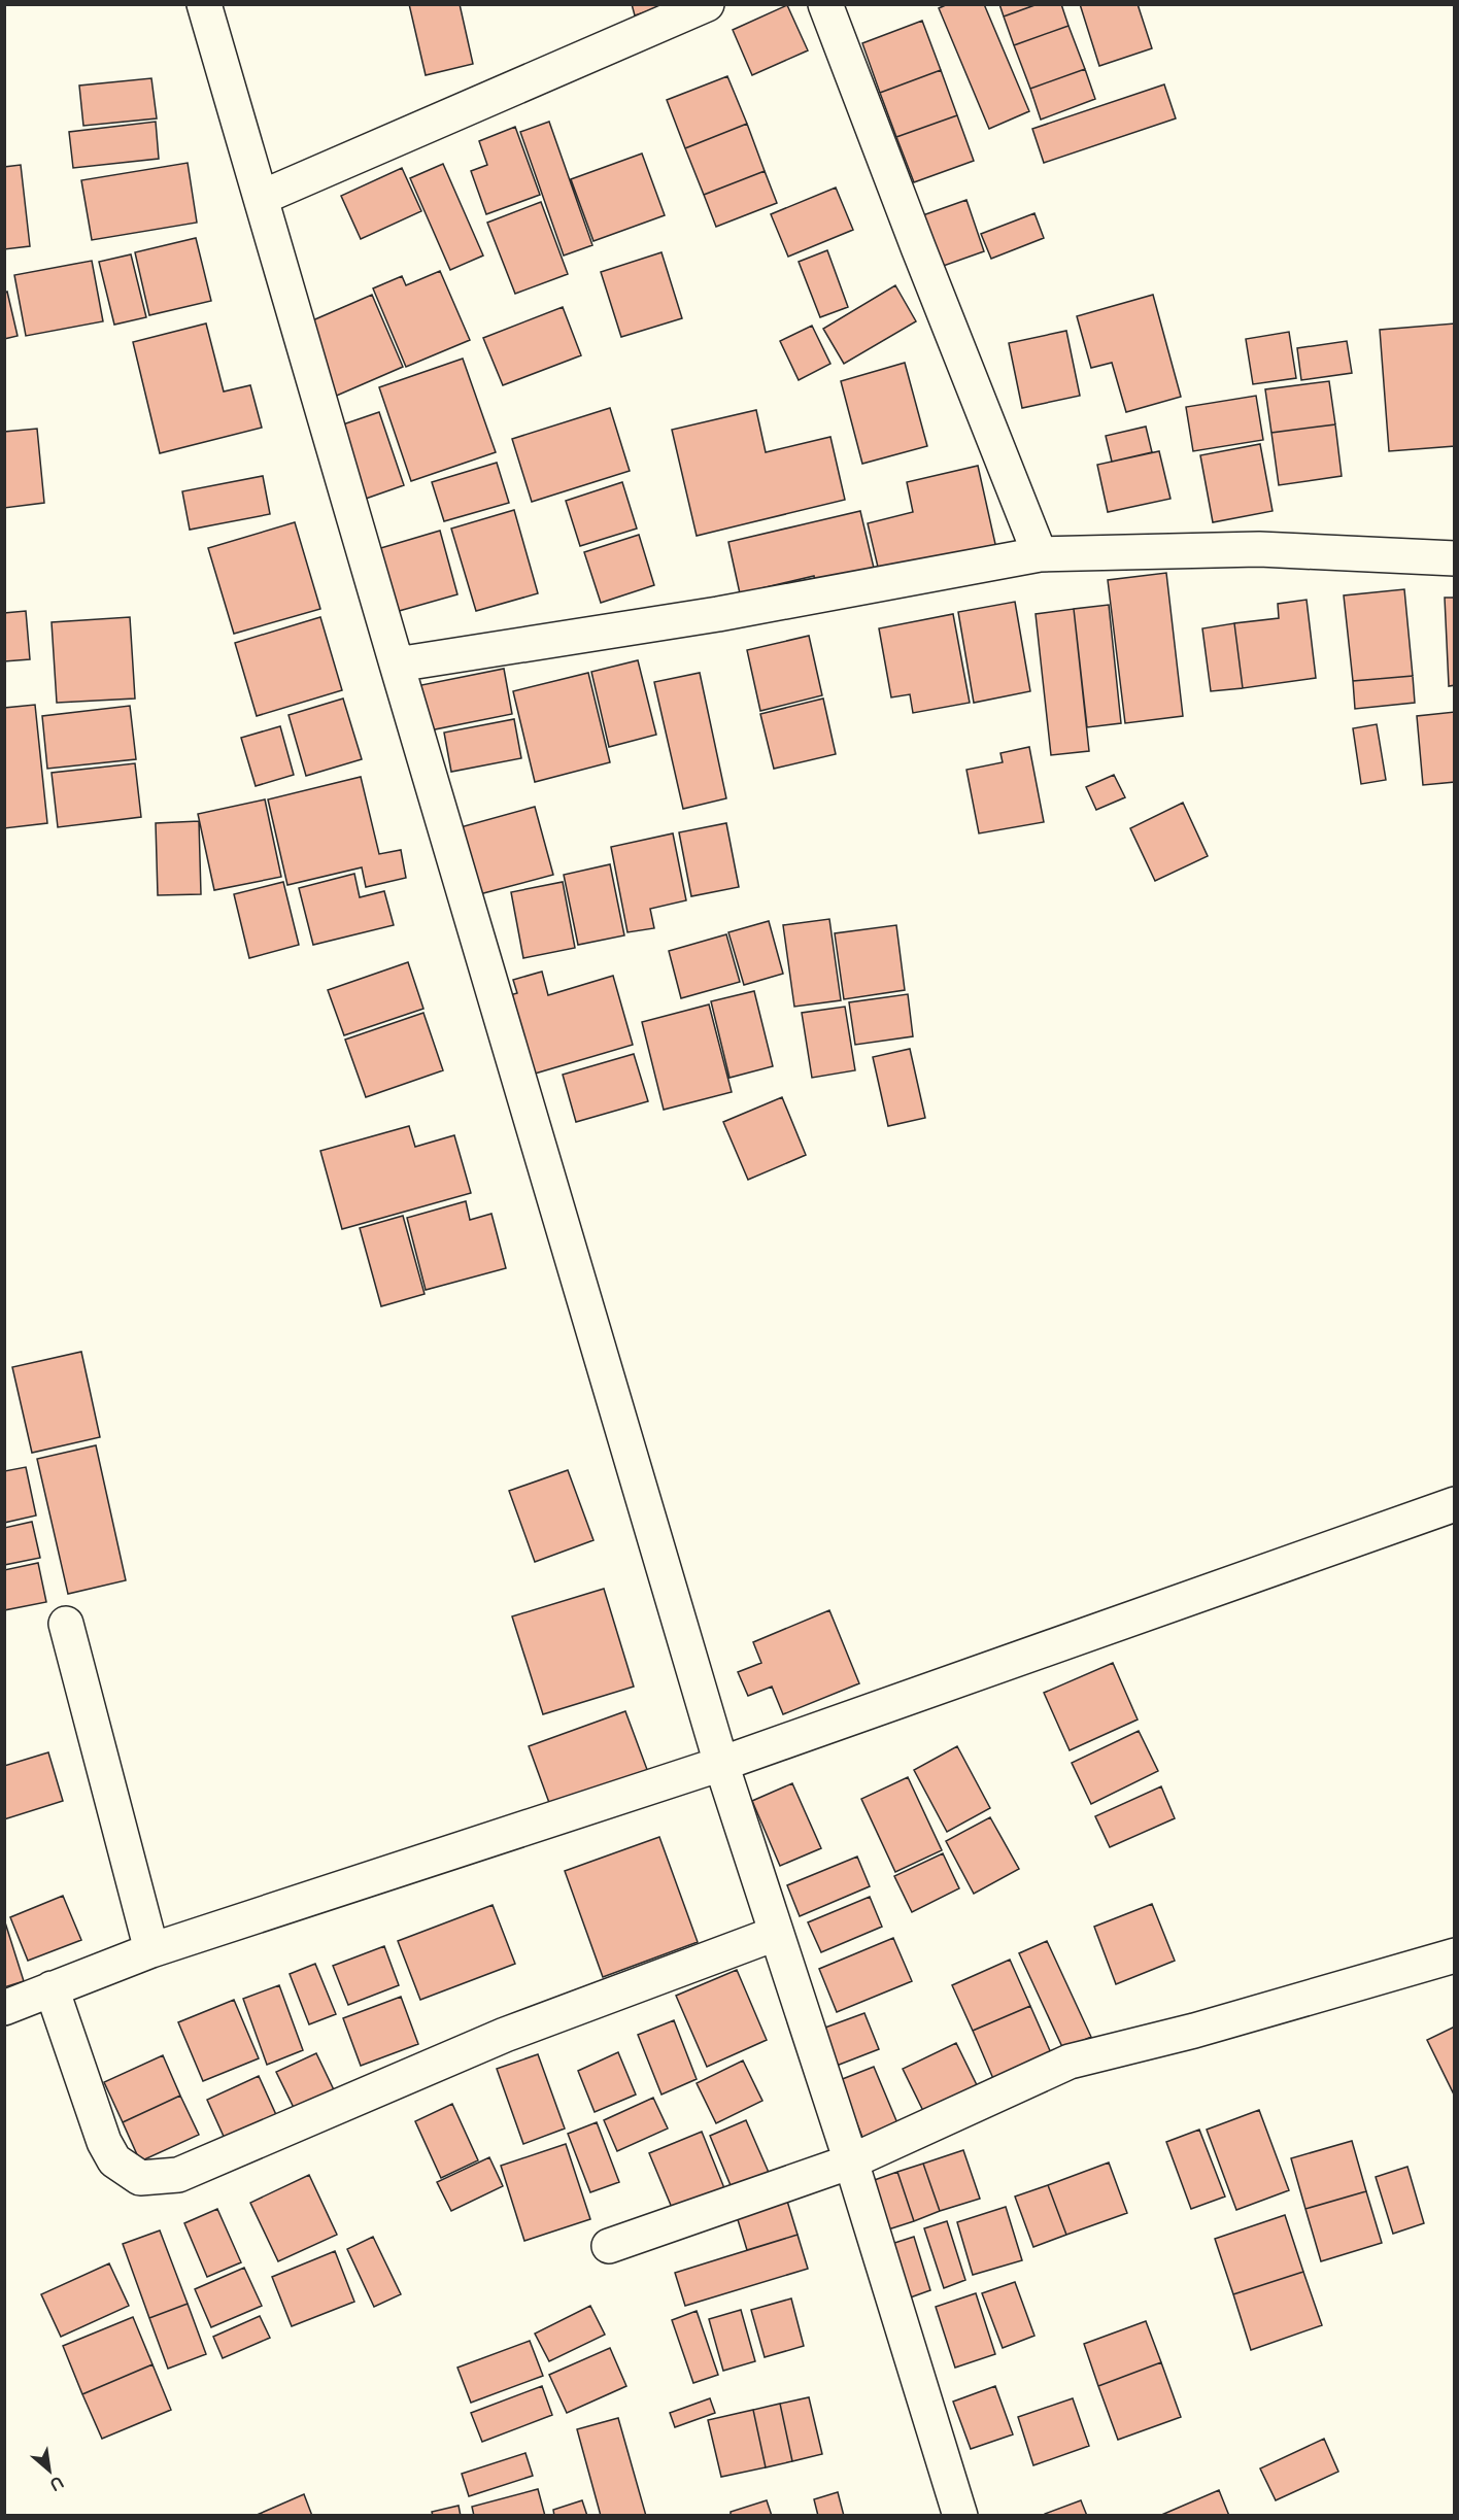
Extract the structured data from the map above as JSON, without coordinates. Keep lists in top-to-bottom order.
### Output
{
  "north": "bottom right"
}
